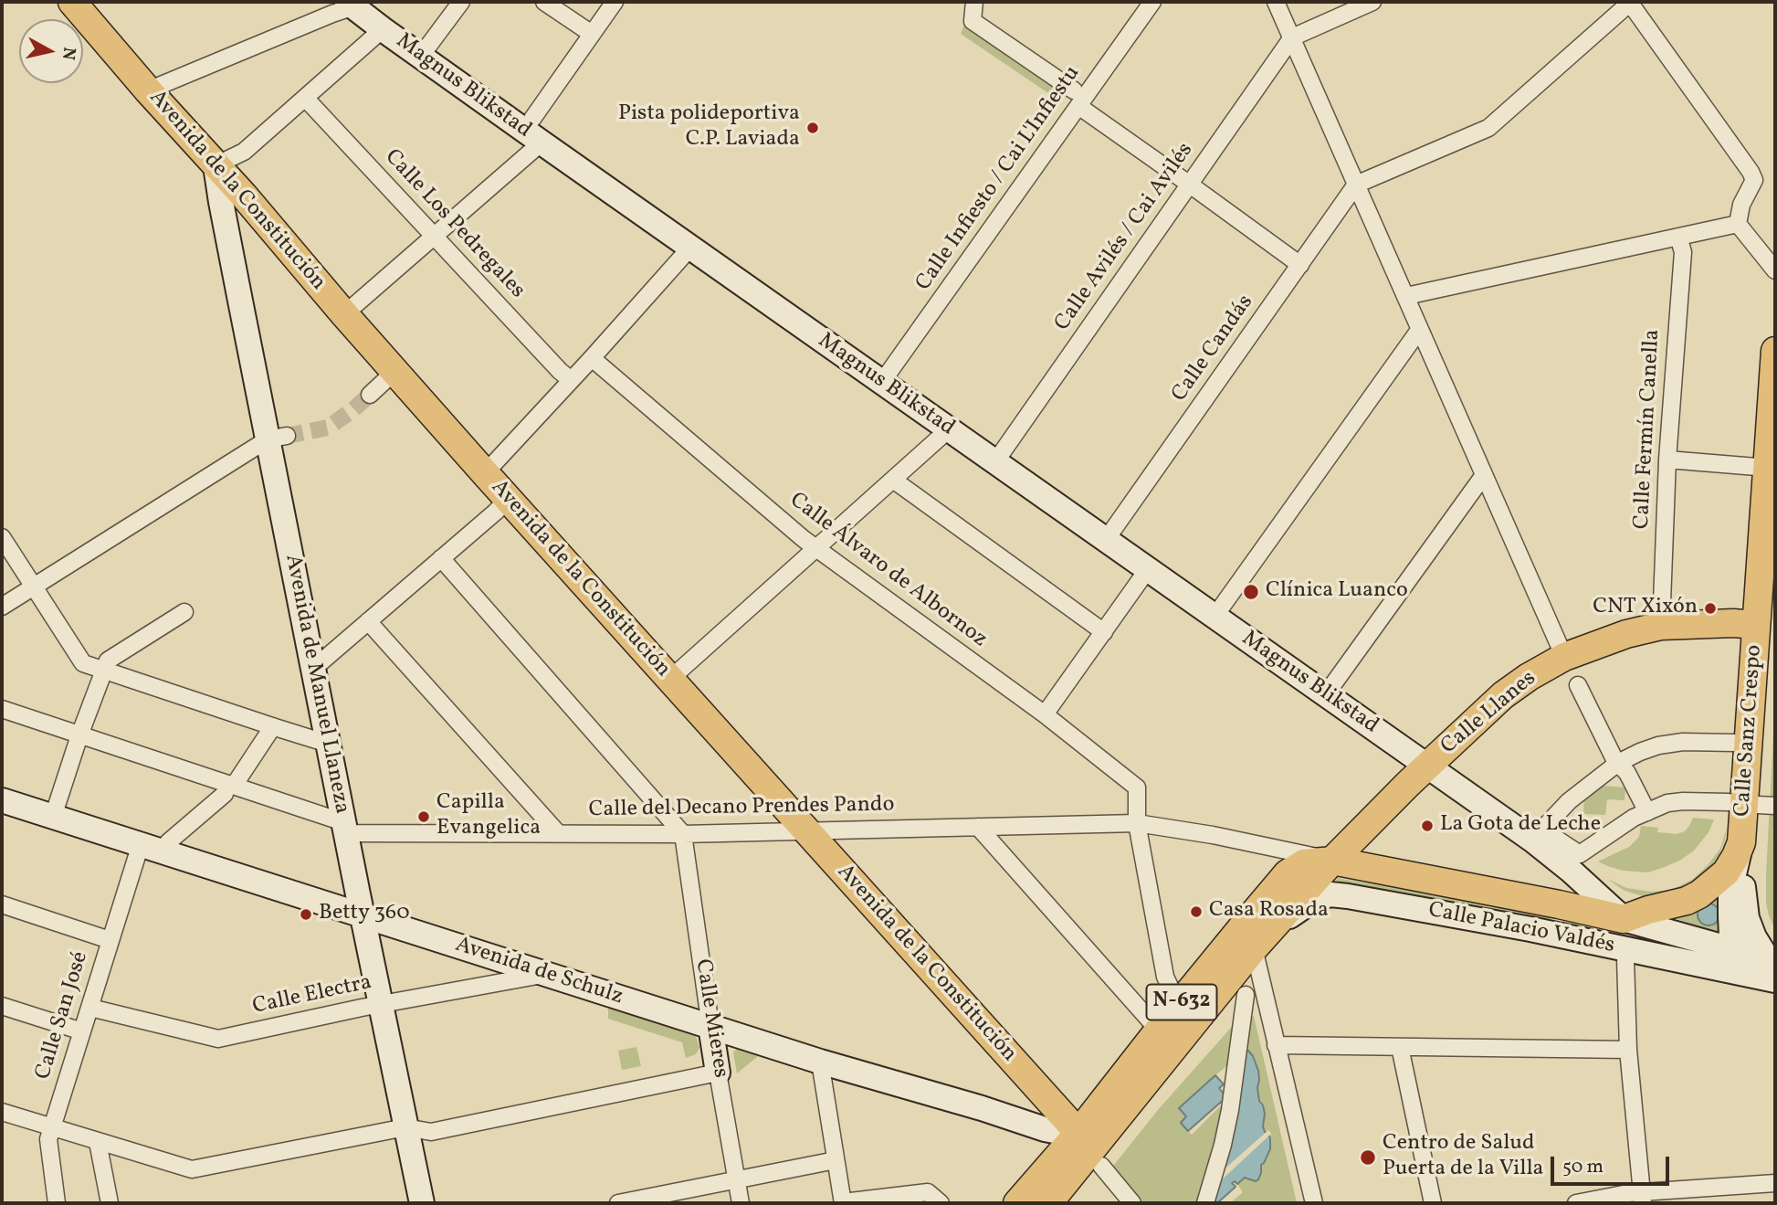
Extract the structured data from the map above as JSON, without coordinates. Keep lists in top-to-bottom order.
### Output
{
  "streets": {
    "main road": [
      "Avenida de la Constitución",
      "Calle Llanes",
      "Calle Sanz Crespo",
      "Calle Palacio Valdés",
      "N-632"
    ],
    "street": [
      "Magnus Blikstad",
      "Calle Infiesto / Cai L'Infiestu",
      "Calle Los Pedregales",
      "Calle Avilés / Cai Avilés",
      "Calle Candás",
      "Calle Fermín Canella",
      "Calle Álvaro de Albornoz",
      "Avenida de Manuel Llaneza",
      "Calle del Decano Prendes Pando",
      "Avenida de Schulz",
      "Calle Electra",
      "Calle San José",
      "Calle Mieres"
    ]
  },
  "crossings": [
    ["Magnus Blikstad", "Calle Infiesto / Cai L'Infiestu"],
    ["Magnus Blikstad", "Calle Avilés / Cai Avilés"],
    ["Magnus Blikstad", "Calle Candás"],
    ["Magnus Blikstad", "Calle Llanes"],
    ["Avenida de la Constitución", "Avenida de Manuel Llaneza"],
    ["Avenida de la Constitución", "Calle del Decano Prendes Pando"],
    ["Avenida de la Constitución", "Avenida de Schulz"],
    ["Avenida de la Constitución", "N-632"],
    ["Calle Fermín Canella", "Calle Llanes"],
    ["Calle Álvaro de Albornoz", "Calle del Decano Prendes Pando"],
    ["Avenida de Manuel Llaneza", "Calle del Decano Prendes Pando"],
    ["Avenida de Manuel Llaneza", "Avenida de Schulz"],
    ["Avenida de Manuel Llaneza", "Calle Electra"],
    ["Calle Llanes", "Calle Sanz Crespo"],
    ["Calle Llanes", "Calle del Decano Prendes Pando"],
    ["Calle Llanes", "Calle Palacio Valdés"],
    ["Calle Llanes", "N-632"],
    ["Calle Sanz Crespo", "Calle Palacio Valdés"],
    ["Calle del Decano Prendes Pando", "Calle Palacio Valdés"],
    ["Calle del Decano Prendes Pando", "N-632"],
    ["Calle del Decano Prendes Pando", "Calle Mieres"],
    ["Calle Palacio Valdés", "N-632"],
    ["Avenida de Schulz", "Calle Electra"],
    ["Avenida de Schulz", "N-632"],
    ["Avenida de Schulz", "Calle San José"],
    ["Avenida de Schulz", "Calle Mieres"],
    ["Calle Electra", "Calle San José"]
  ],
  "places": [
    "Pista polideportiva C.P. Laviada",
    "Clínica Luanco",
    "CNT Xixón",
    "Capilla Evangelica",
    "La Gota de Leche",
    "Casa Rosada",
    "Betty 360",
    "Centro de Salud Puerta de la Villa"
  ],
  "scale_bar": "50 m",
  "north": "right"
}
